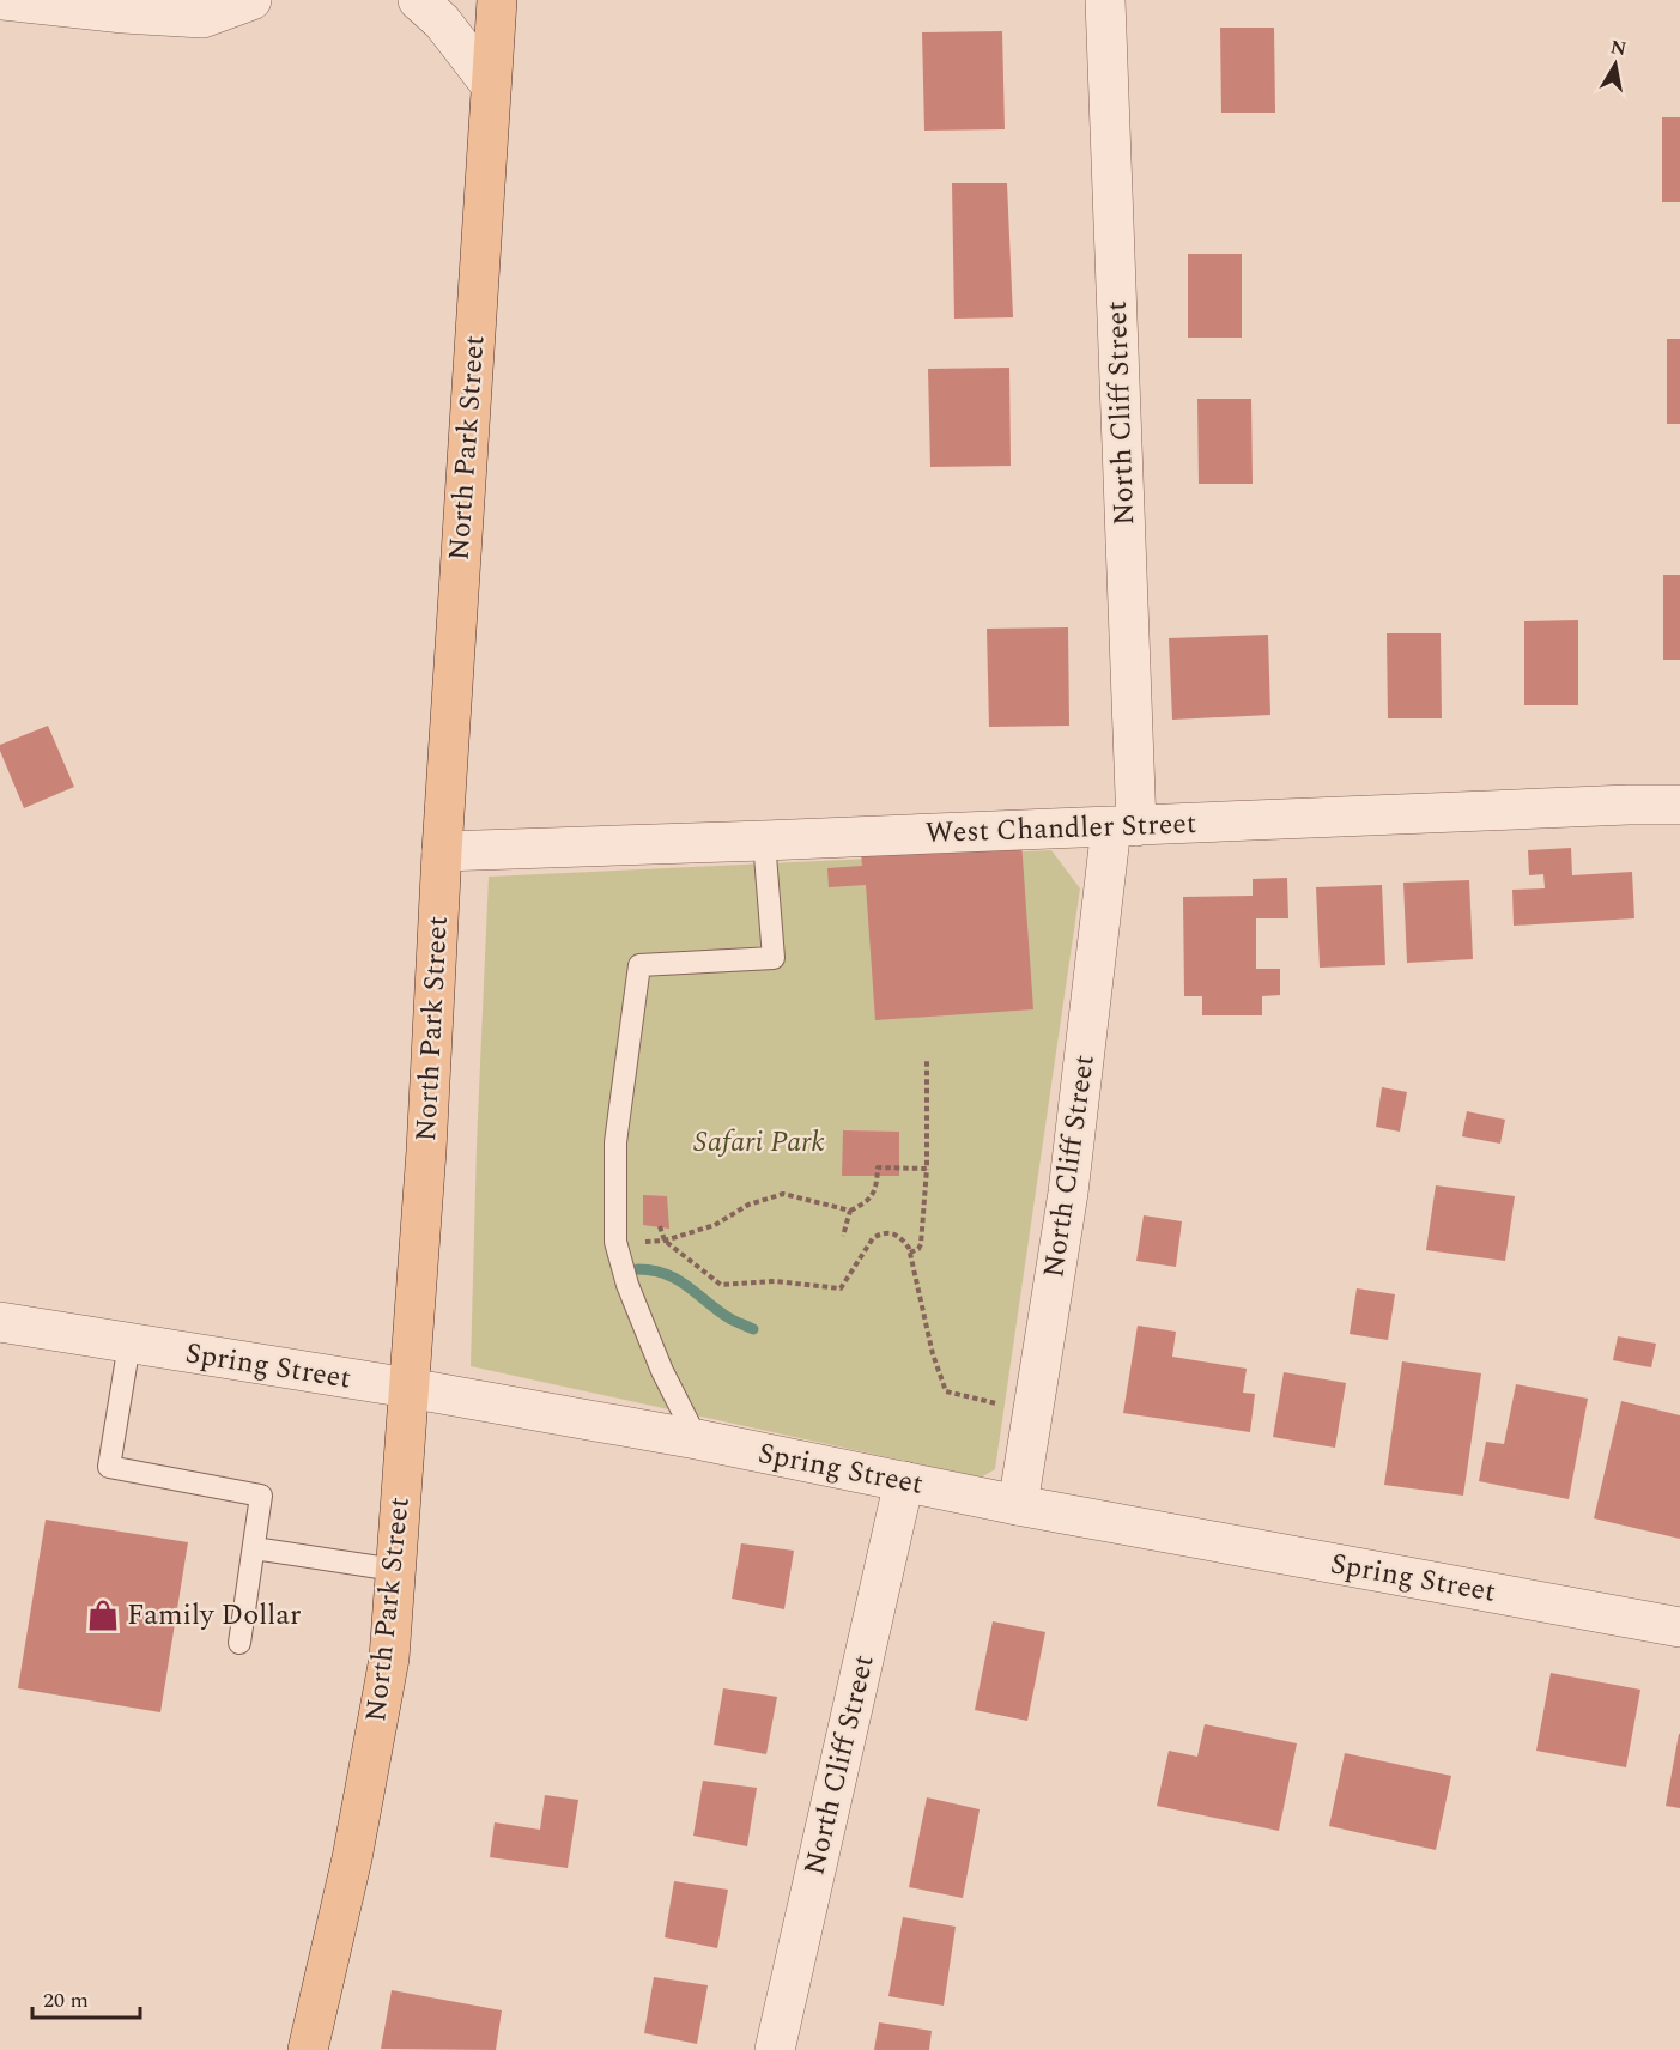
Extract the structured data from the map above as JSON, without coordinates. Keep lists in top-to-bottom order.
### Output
{
  "streets": {
    "main road": ["North Park Street"],
    "street": ["North Cliff Street", "West Chandler Street", "Spring Street"]
  },
  "crossings": [
    ["North Cliff Street", "West Chandler Street"],
    ["North Cliff Street", "Spring Street"],
    ["North Park Street", "West Chandler Street"],
    ["North Park Street", "Spring Street"]
  ],
  "parks": ["Safari Park"],
  "places": {
    "shop": ["Family Dollar"]
  },
  "scale_bar": "20 m",
  "north": "top"
}
